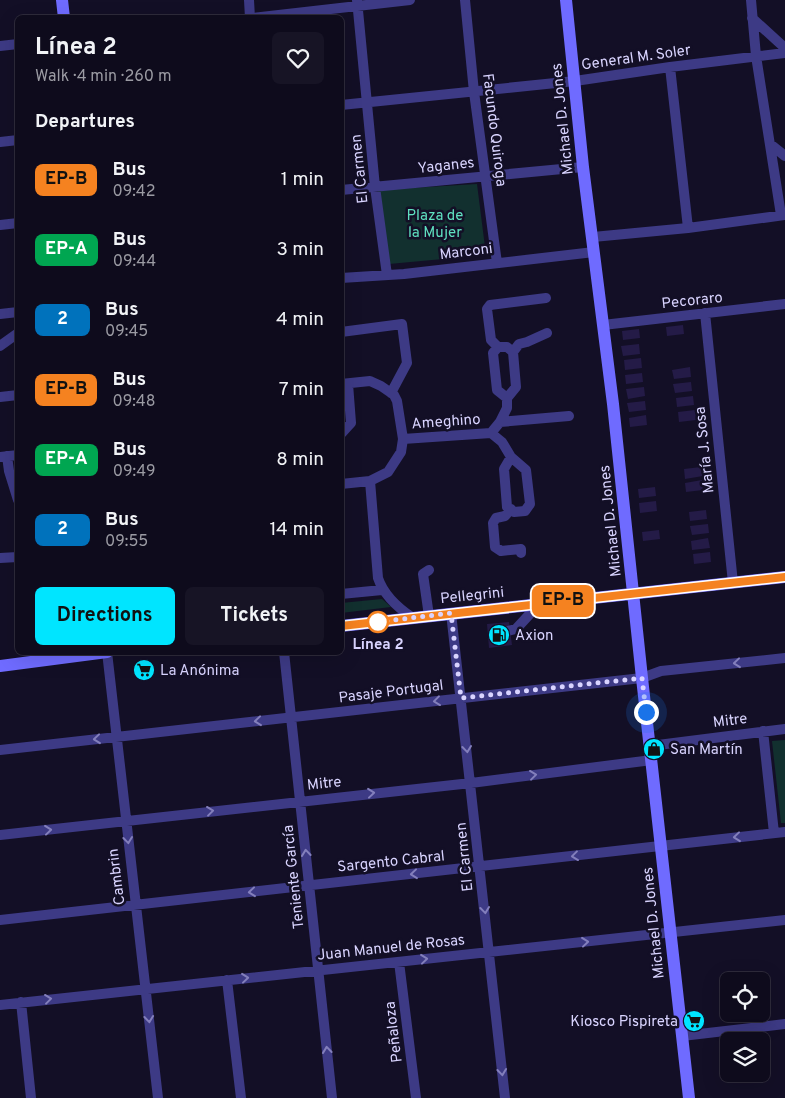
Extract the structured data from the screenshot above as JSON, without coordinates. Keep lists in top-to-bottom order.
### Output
{
  "streets": {
    "street": [
      "General M. Soler",
      "Michael D. Jones",
      "Facundo Quiroga",
      "Yaganes",
      "El Carmen",
      "Marconi",
      "Pecoraro",
      "Ameghino",
      "María J. Sosa",
      "Pellegrini",
      "Pasaje Portugal",
      "Mitre",
      "Sargento Cabral",
      "Cambrin",
      "Teniente García",
      "Juan Manuel de Rosas",
      "Peñaloza"
    ]
  },
  "crossings": [
    ["General M. Soler", "Michael D. Jones"],
    ["General M. Soler", "Facundo Quiroga"],
    ["General M. Soler", "El Carmen"],
    ["Michael D. Jones", "Yaganes"],
    ["Michael D. Jones", "Marconi"],
    ["Michael D. Jones", "Pecoraro"],
    ["Michael D. Jones", "Pellegrini"],
    ["Michael D. Jones", "Pasaje Portugal"],
    ["Michael D. Jones", "Mitre"],
    ["Michael D. Jones", "Sargento Cabral"],
    ["Michael D. Jones", "Juan Manuel de Rosas"],
    ["Facundo Quiroga", "Yaganes"],
    ["Facundo Quiroga", "Marconi"],
    ["Yaganes", "El Carmen"],
    ["El Carmen", "Marconi"],
    ["El Carmen", "Pellegrini"],
    ["El Carmen", "Pasaje Portugal"],
    ["El Carmen", "Mitre"],
    ["El Carmen", "Sargento Cabral"],
    ["El Carmen", "Juan Manuel de Rosas"],
    ["Pecoraro", "María J. Sosa"],
    ["María J. Sosa", "Pellegrini"],
    ["Pasaje Portugal", "Cambrin"],
    ["Pasaje Portugal", "Teniente García"],
    ["Mitre", "Cambrin"],
    ["Mitre", "Teniente García"],
    ["Sargento Cabral", "Cambrin"],
    ["Sargento Cabral", "Teniente García"],
    ["Cambrin", "Juan Manuel de Rosas"],
    ["Teniente García", "Juan Manuel de Rosas"],
    ["Juan Manuel de Rosas", "Peñaloza"]
  ],
  "one_way": [
    "El Carmen",
    "Pasaje Portugal",
    "Mitre",
    "Sargento Cabral",
    "Teniente García",
    "Juan Manuel de Rosas"
  ],
  "parks": ["Plaza de la Mujer"],
  "places": {
    "other": ["Línea 2"],
    "fuel station": ["Axion"],
    "supermarket": ["La Anónima", "Kiosco Pispireta"],
    "shop": ["San Martín"]
  },
  "lines": ["bus line EP-B"],
  "page": {
    "on_map": "EP-B",
    "heading": [
      ["Línea 2", "Walk · 4 min · 260 m"],
      "Departures"
    ],
    "list": [
      {
        "mark": "EP-B",
        "name": "Bus",
        "note": "09:42",
        "value": "1 min"
      },
      {
        "mark": "EP-A",
        "name": "Bus",
        "note": "09:44",
        "value": "3 min"
      },
      {
        "mark": "2",
        "name": "Bus",
        "note": "09:45",
        "value": "4 min"
      },
      {
        "mark": "EP-B",
        "name": "Bus",
        "note": "09:48",
        "value": "7 min"
      },
      {
        "mark": "EP-A",
        "name": "Bus",
        "note": "09:49",
        "value": "8 min"
      },
      {
        "mark": "2",
        "name": "Bus",
        "note": "09:55",
        "value": "14 min"
      }
    ],
    "buttons": ["Directions", "Tickets"]
  }
}
